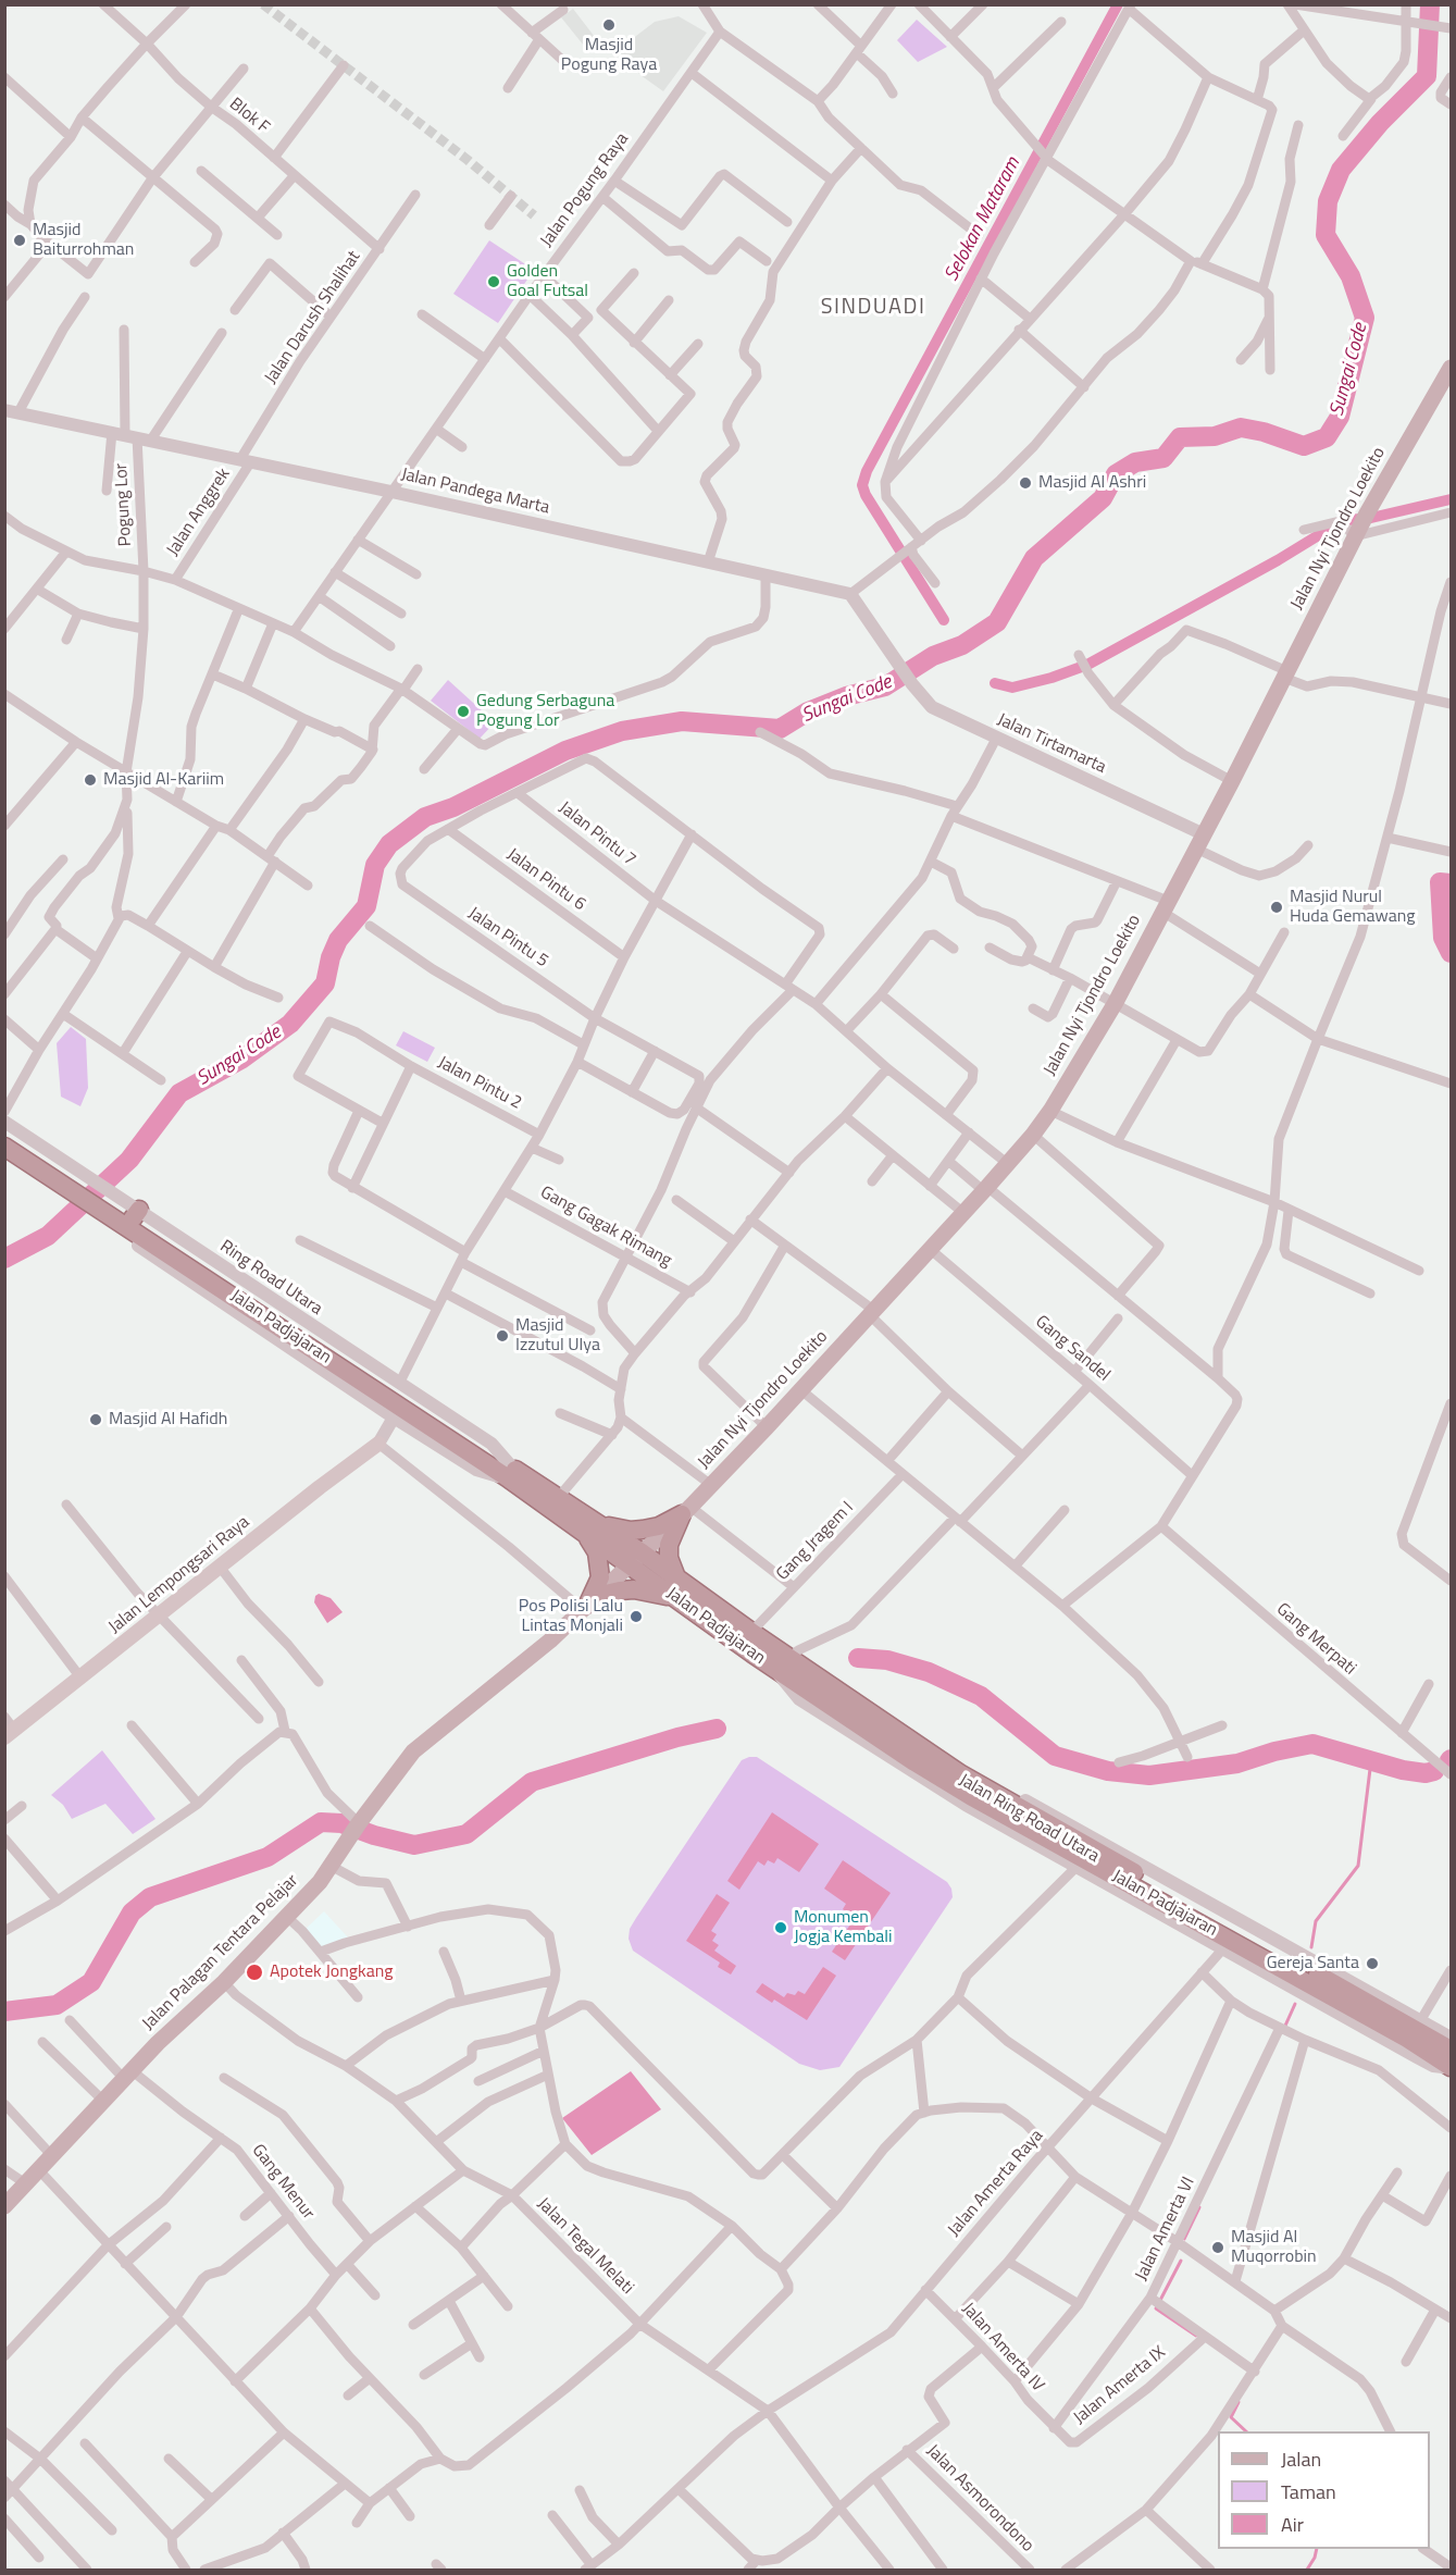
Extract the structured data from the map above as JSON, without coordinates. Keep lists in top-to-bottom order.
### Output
{
  "streets": {
    "highway": ["Jalan Padjajaran"],
    "main road": ["Jalan Nyi Tjondro Loekito", "Jalan Lempongsari Raya", "Jalan Palagan Tentara Pelajar"],
    "street": [
      "Blok F",
      "Jalan Pogung Raya",
      "Jalan Darush Shalihat",
      "Jalan Pandega Marta",
      "Pogung Lor",
      "Jalan Anggrek",
      "Jalan Tirtamarta",
      "Jalan Pintu 7",
      "Jalan Pintu 6",
      "Jalan Pintu 5",
      "Jalan Pintu 2",
      "Gang Gagak Rimang",
      "Ring Road Utara",
      "Gang Sandel",
      "Gang Jragem I",
      "Gang Merpati",
      "Jalan Ring Road Utara",
      "Gang Menur",
      "Jalan Amerta Raya",
      "Jalan Amerta VI",
      "Jalan Tegal Melati",
      "Jalan Amerta IV",
      "Jalan Amerta IX",
      "Jalan Asmorondono"
    ]
  },
  "crossings": [
    ["Blok F", "Jalan Darush Shalihat"],
    ["Jalan Pogung Raya", "Jalan Pandega Marta"],
    ["Jalan Darush Shalihat", "Jalan Pandega Marta"],
    ["Jalan Darush Shalihat", "Jalan Anggrek"],
    ["Jalan Pandega Marta", "Pogung Lor"],
    ["Jalan Pandega Marta", "Jalan Anggrek"],
    ["Jalan Pandega Marta", "Jalan Tirtamarta"],
    ["Jalan Nyi Tjondro Loekito", "Jalan Tirtamarta"],
    ["Jalan Nyi Tjondro Loekito", "Jalan Pintu 7"],
    ["Jalan Nyi Tjondro Loekito", "Jalan Padjajaran"],
    ["Jalan Nyi Tjondro Loekito", "Gang Sandel"],
    ["Jalan Nyi Tjondro Loekito", "Jalan Palagan Tentara Pelajar"],
    ["Jalan Pintu 6", "Jalan Pintu 5"],
    ["Ring Road Utara", "Jalan Padjajaran"],
    ["Jalan Padjajaran", "Gang Jragem I"],
    ["Jalan Padjajaran", "Jalan Ring Road Utara"],
    ["Jalan Padjajaran", "Jalan Palagan Tentara Pelajar"],
    ["Jalan Ring Road Utara", "Jalan Amerta Raya"],
    ["Jalan Palagan Tentara Pelajar", "Gang Menur"],
    ["Jalan Palagan Tentara Pelajar", "Jalan Tegal Melati"],
    ["Jalan Amerta Raya", "Jalan Tegal Melati"],
    ["Jalan Amerta Raya", "Jalan Amerta IV"],
    ["Jalan Amerta VI", "Jalan Amerta IV"],
    ["Jalan Amerta VI", "Jalan Amerta IX"],
    ["Jalan Amerta IV", "Jalan Amerta IX"]
  ],
  "districts": ["SINDUADI"],
  "water": ["Selokan Mataram", "Sungai Code"],
  "places": [
    "Masjid Pogung Raya",
    "Masjid Baiturrohman",
    "Golden Goal Futsal",
    "Masjid Al Ashri",
    "Gedung Serbaguna Pogung Lor",
    "Masjid Al-Kariim",
    "Masjid Nurul Huda Gemawang",
    "Masjid Izzutul Ulya",
    "Masjid Al Hafidh",
    "Pos Polisi Lalu Lintas Monjali",
    "Monumen Jogja Kembali",
    "Gereja Santa",
    "Apotek Jongkang",
    "Masjid Al Muqorrobin"
  ],
  "legend": ["Jalan", "Taman", "Air"]
}
